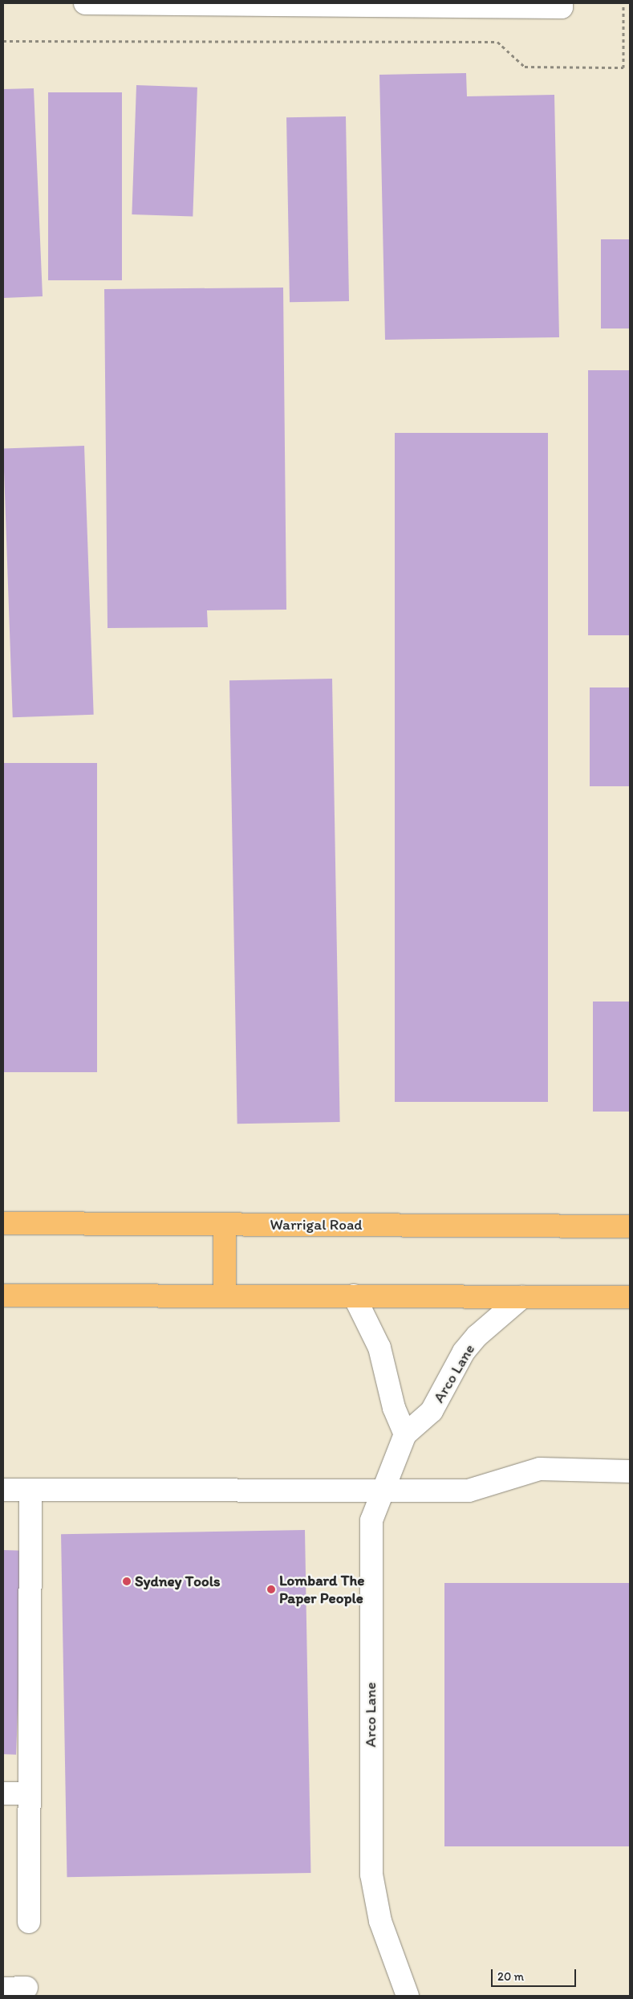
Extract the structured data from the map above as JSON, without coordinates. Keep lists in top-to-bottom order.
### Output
{
  "streets": {
    "highway": ["Warrigal Road"],
    "street": ["Arco Lane"]
  },
  "places": ["Sydney Tools", "Lombard The Paper People"],
  "scale_bar": "20 m"
}
